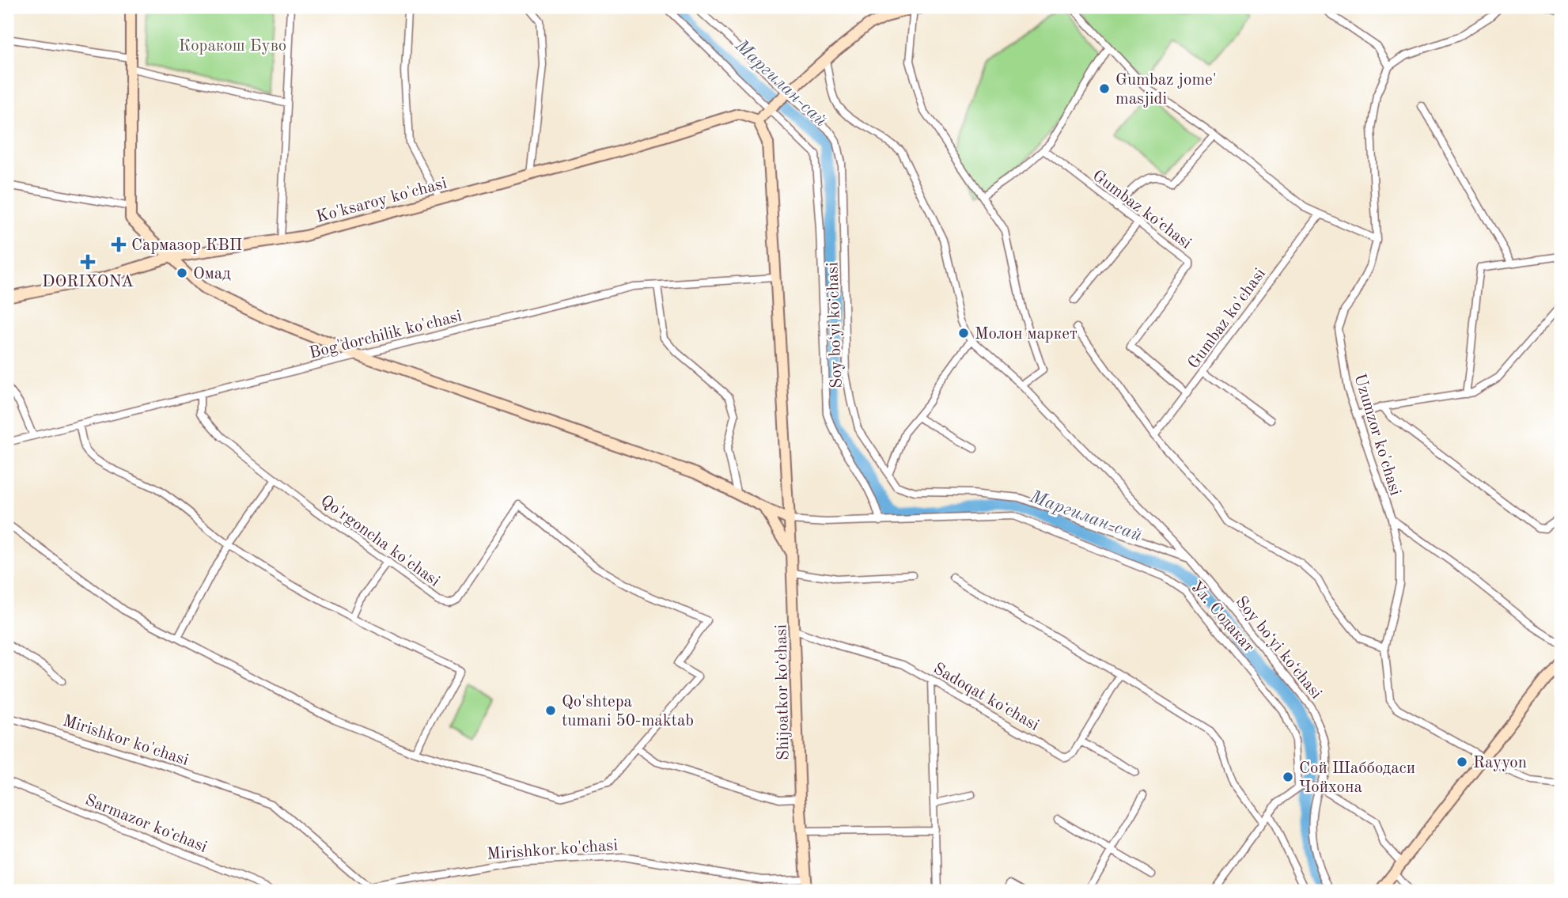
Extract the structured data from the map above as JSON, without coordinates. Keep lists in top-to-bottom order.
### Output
{
  "streets": {
    "street": [
      "Ko'ksaroy ko'chasi",
      "Gumbaz koʻchasi",
      "Gumbaz ko'chasi",
      "Soy boʻyi koʻchasi",
      "Bog'dorchilik ko'chasi",
      "Uzumzor ko'chasi",
      "Qo'rgoncha ko'chasi",
      "Ул. Содакат",
      "Shijoatkor koʻchasi",
      "Sadoqat koʻchasi",
      "Mirishkor ko'chasi",
      "Sarmazor koʻchasi"
    ]
  },
  "crossings": [
    ["Gumbaz koʻchasi", "Gumbaz ko'chasi"],
    ["Bog'dorchilik ko'chasi", "Qo'rgoncha ko'chasi"],
    ["Shijoatkor koʻchasi", "Sadoqat koʻchasi"],
    ["Shijoatkor koʻchasi", "Mirishkor ko'chasi"]
  ],
  "water": ["Маргилан-сай"],
  "parks": ["Коракош Буво"],
  "places": {
    "other": [
      "Gumbaz jome' masjidi",
      "Омад",
      "Молон маркет",
      "Qo'shtepa tumani 50-maktab",
      "Rayyon",
      "Сой Шаббодаси Чойхона"
    ],
    "health": ["Сармазор КВП", "DORIXONA"]
  }
}
